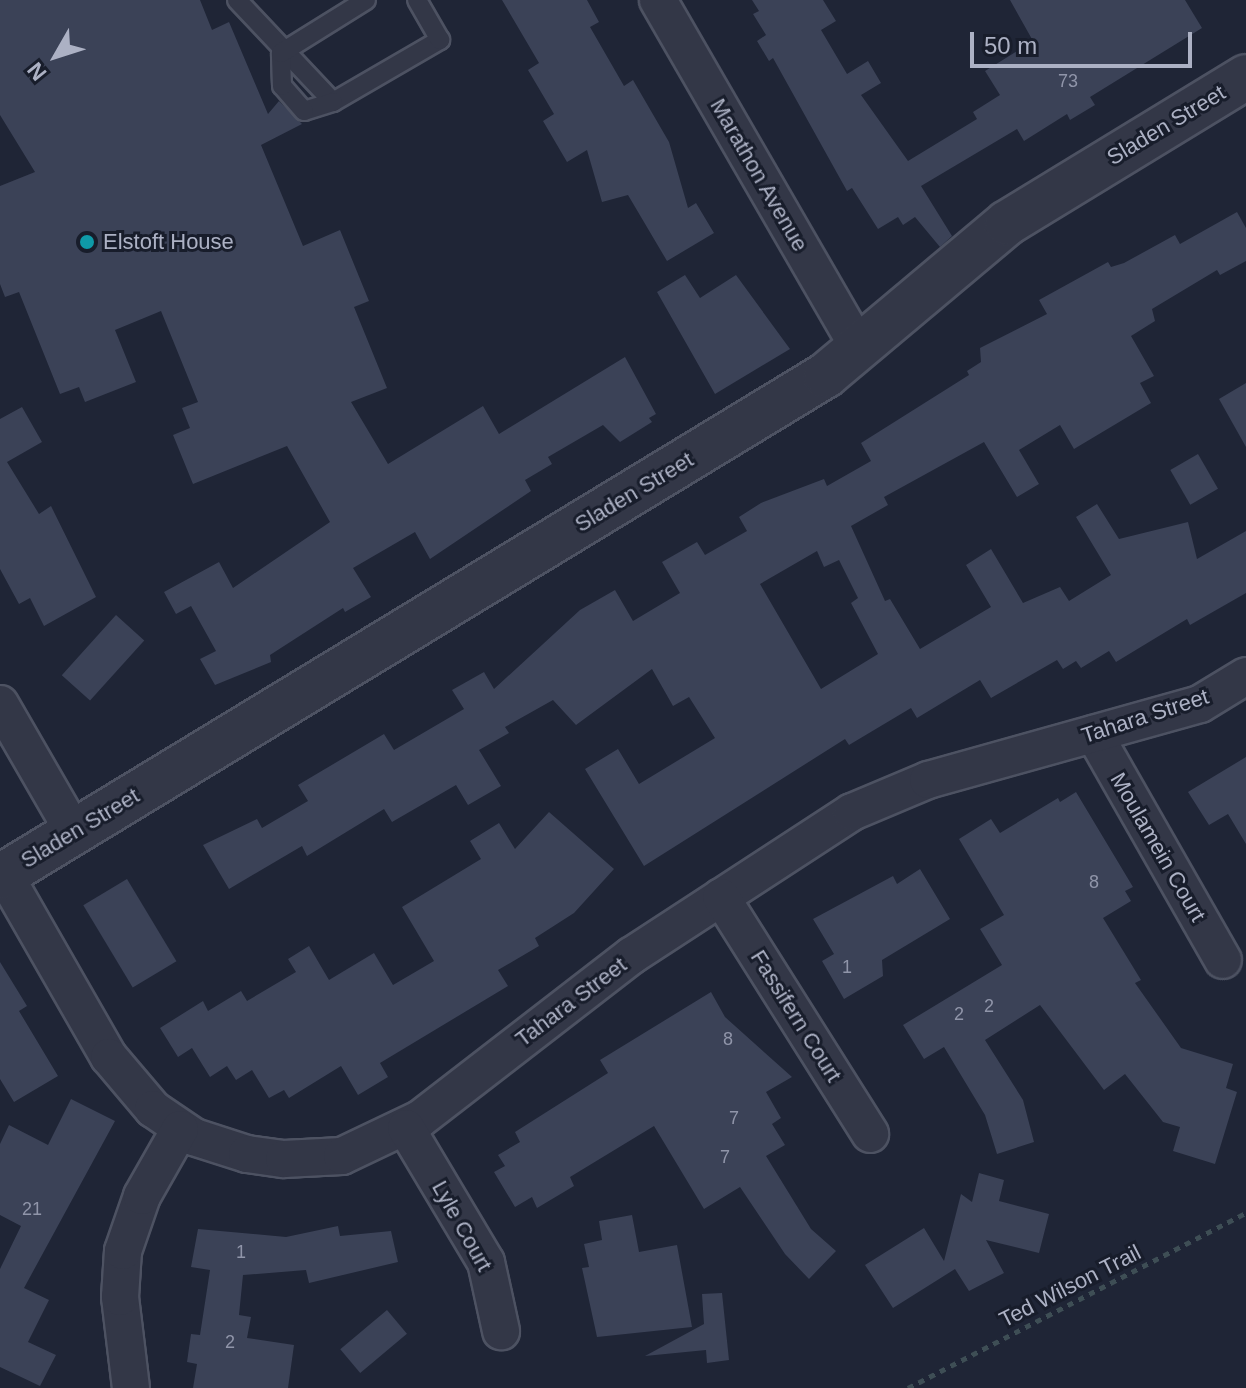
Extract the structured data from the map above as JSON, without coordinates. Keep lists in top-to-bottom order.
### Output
{
  "streets": {
    "street": [
      "Sladen Street",
      "Marathon Avenue",
      "Tahara Street",
      "Moulamein Court",
      "Fassifern Court",
      "Lyle Court"
    ],
    "path": ["Ted Wilson Trail"]
  },
  "crossings": [
    ["Sladen Street", "Marathon Avenue"],
    ["Sladen Street", "Tahara Street"],
    ["Tahara Street", "Moulamein Court"],
    ["Tahara Street", "Fassifern Court"],
    ["Tahara Street", "Lyle Court"]
  ],
  "places": ["Elstoft House"],
  "house_numbers": [
    "73",
    "8",
    "1",
    "2",
    "2",
    "8",
    "7",
    "7",
    "21",
    "1",
    "2"
  ],
  "scale_bar": "50 m",
  "north": "bottom left"
}
